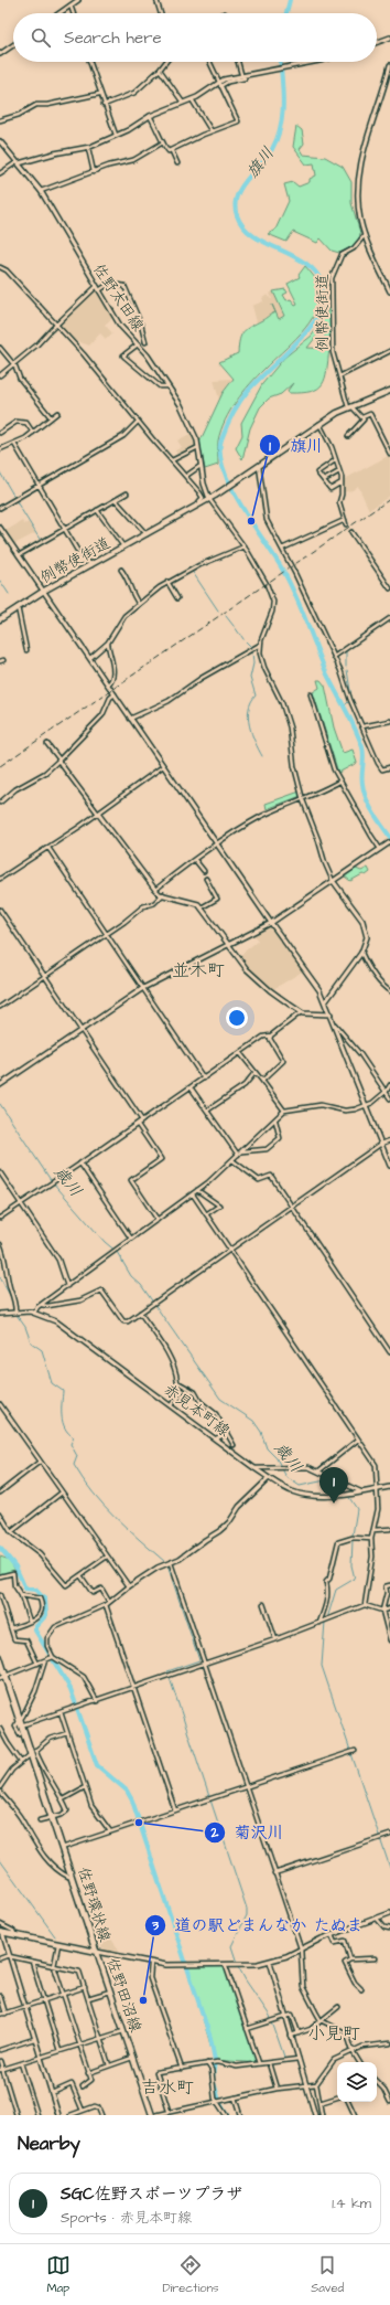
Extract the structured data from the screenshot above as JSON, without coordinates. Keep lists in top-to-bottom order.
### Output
{
  "streets": {
    "main road": ["例幣使街道", "佐野田沼線"],
    "street": ["佐野太田線", "赤見本町線", "佐野環状線"]
  },
  "crossings": [
    ["佐野太田線", "例幣使街道"],
    ["佐野環状線", "佐野田沼線"]
  ],
  "districts": ["並木町", "小見町", "吉水町"],
  "water": ["旗川", "歳川"],
  "places": ["旗川", "菊沢川", "道の駅どまんなか たぬま"],
  "page": {
    "search": "Search here",
    "pins": "1",
    "heading": "Nearby",
    "list": [
      {
        "mark": "1",
        "name": "SGC佐野スポーツプラザ",
        "note": "Sports · 赤見本町線",
        "value": "1.4 km"
      }
    ],
    "nav": ["Map", "Directions", "Saved"]
  }
}
